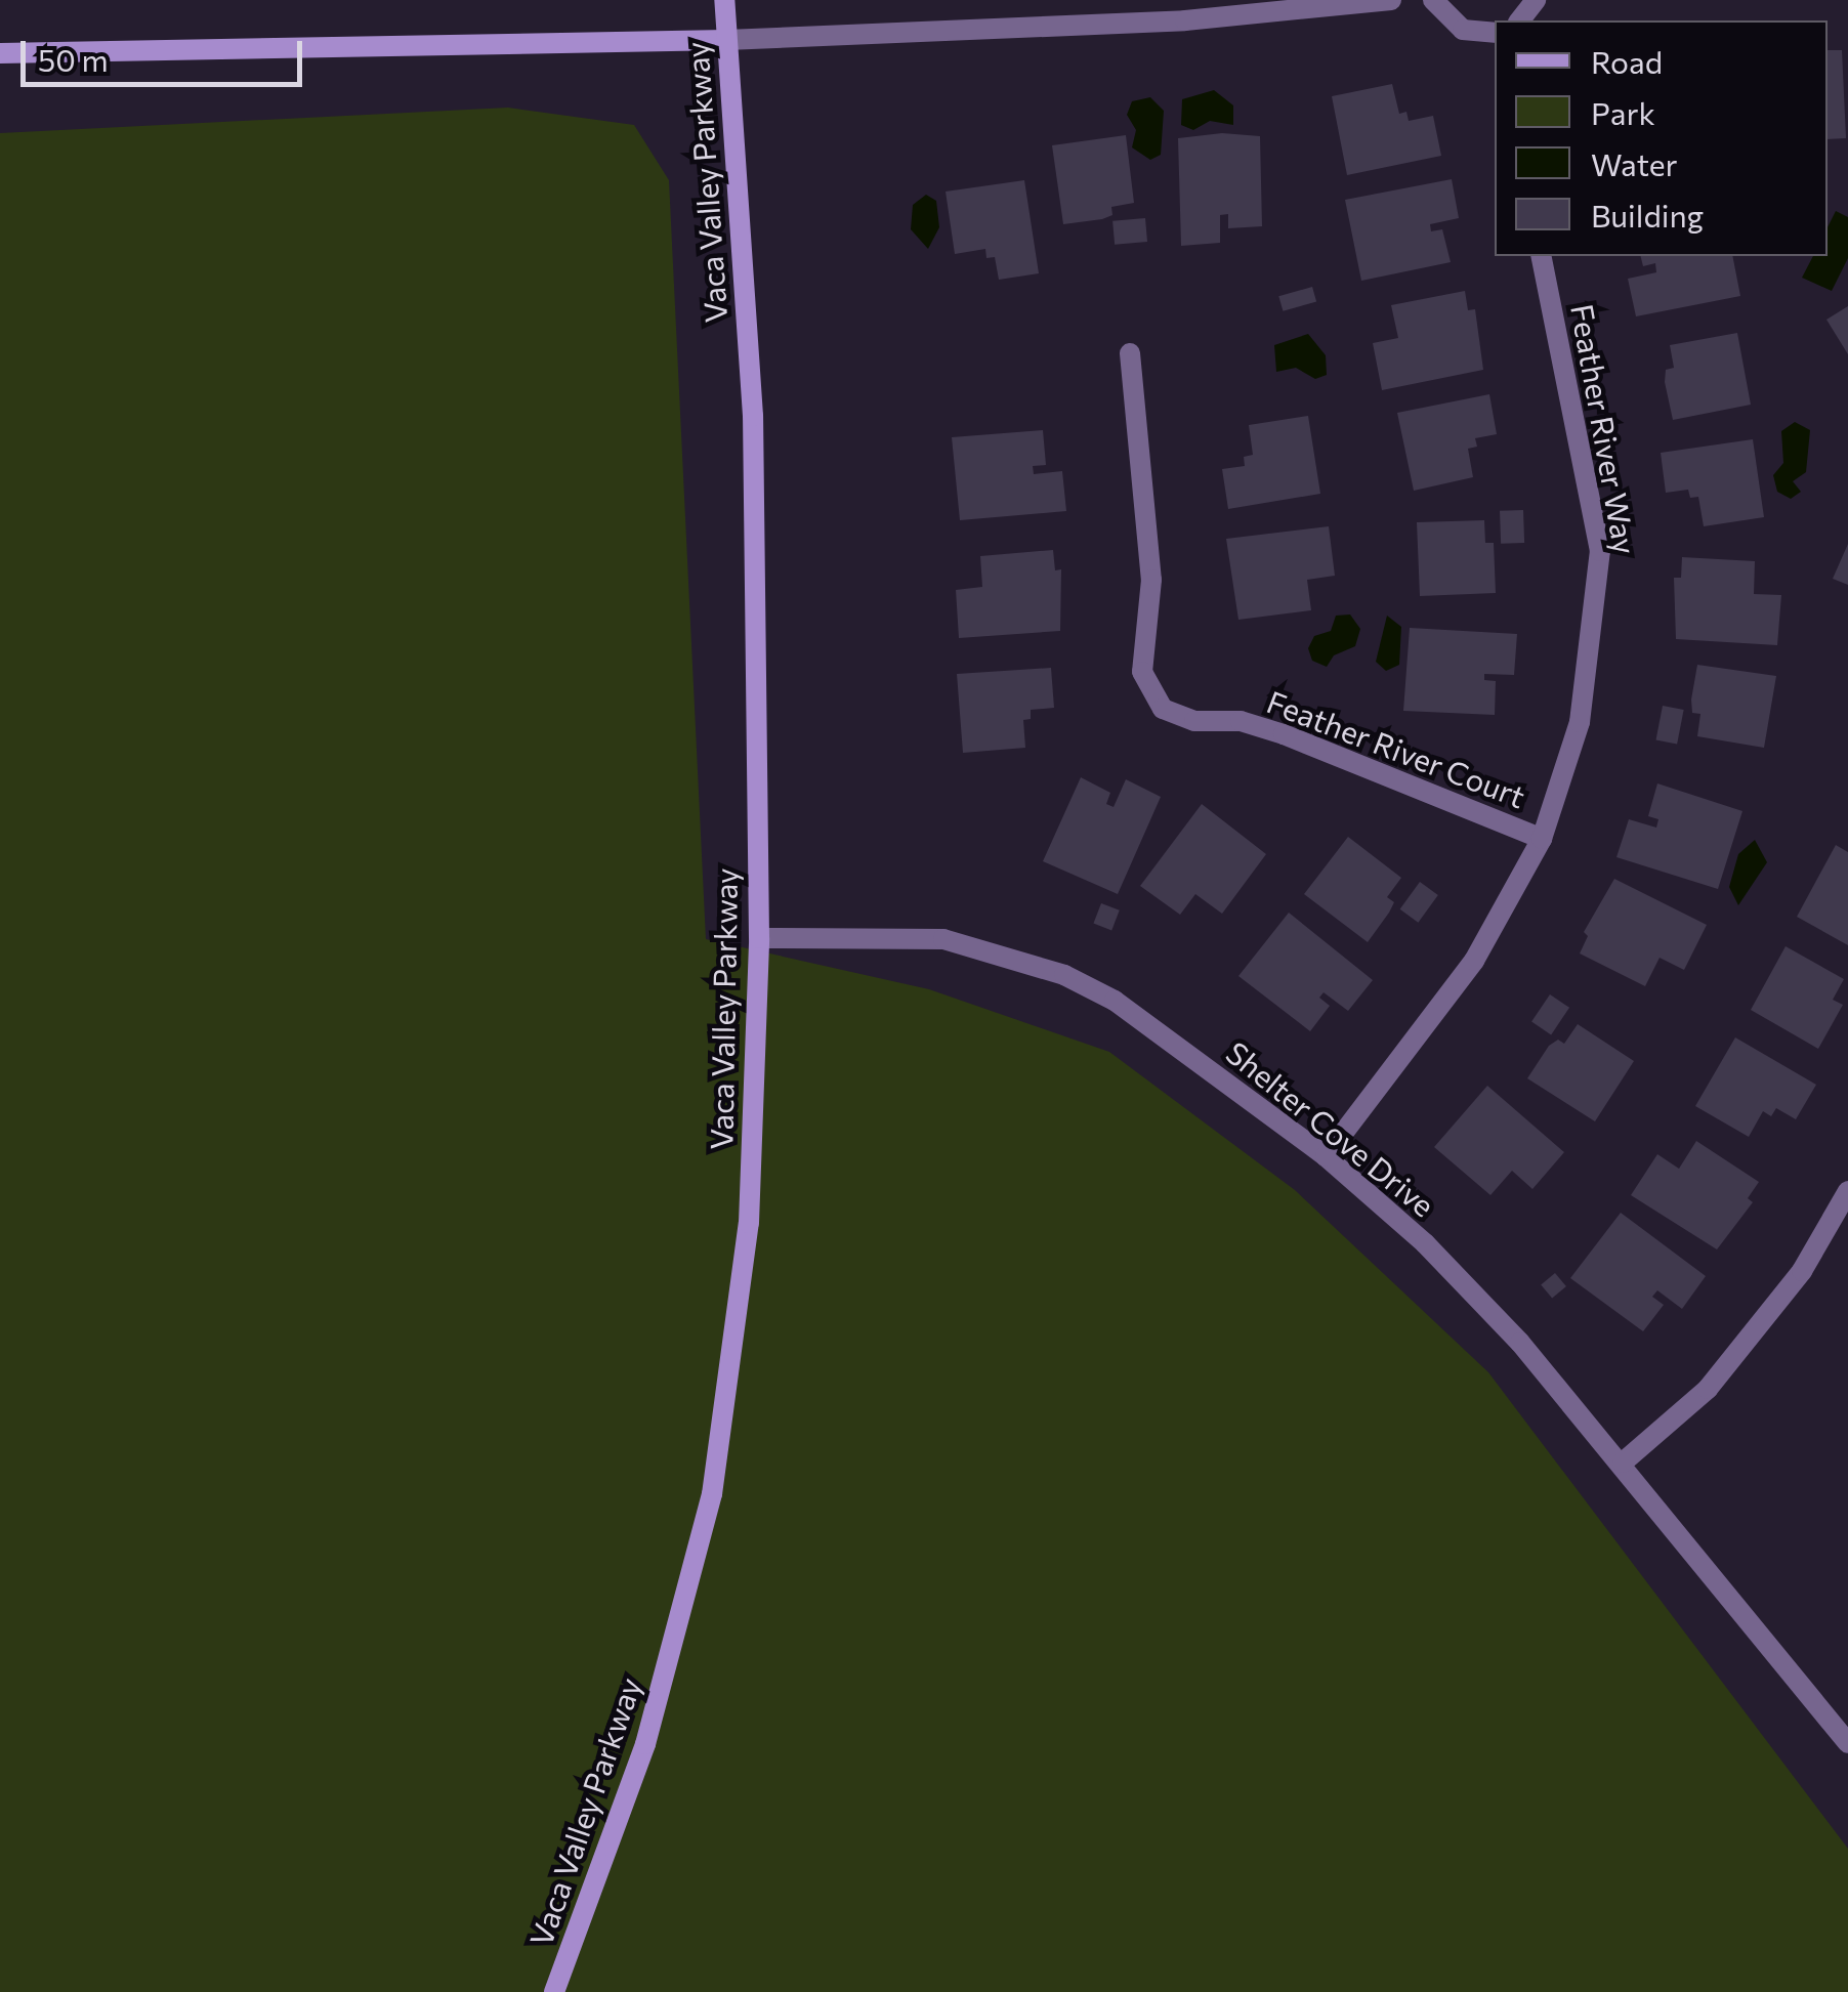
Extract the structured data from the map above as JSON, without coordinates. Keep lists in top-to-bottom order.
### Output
{
  "streets": {
    "street": [
      "Vaca Valley Parkway",
      "Feather River Way",
      "Feather River Court",
      "Shelter Cove Drive"
    ]
  },
  "crossings": [
    ["Vaca Valley Parkway", "Shelter Cove Drive"],
    ["Feather River Way", "Feather River Court"],
    ["Feather River Way", "Shelter Cove Drive"]
  ],
  "legend": [
    "Road",
    "Park",
    "Water",
    "Building"
  ],
  "scale_bar": "50 m"
}
